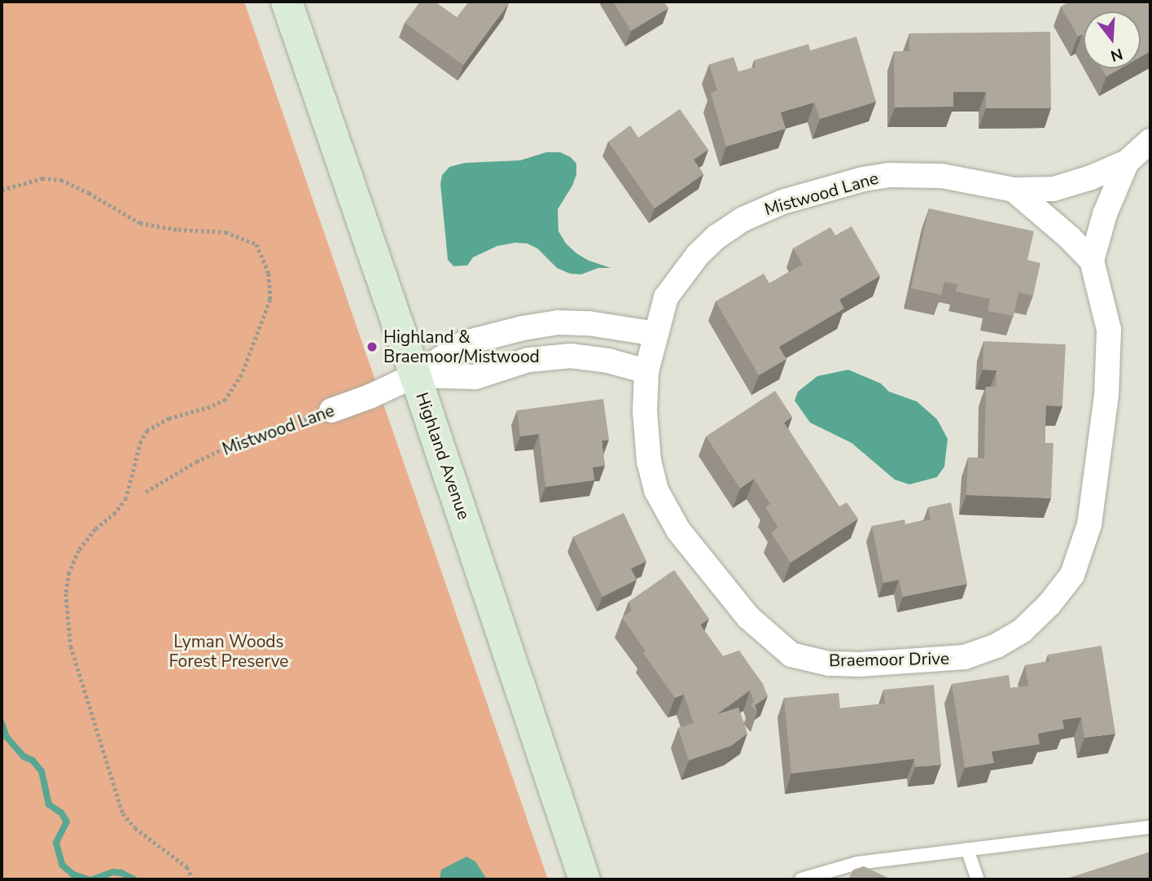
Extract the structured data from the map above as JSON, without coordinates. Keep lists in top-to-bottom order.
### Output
{
  "streets": {
    "main road": ["Highland Avenue"],
    "street": ["Mistwood Lane", "Braemoor Drive"]
  },
  "crossings": [
    ["Mistwood Lane", "Highland Avenue"],
    ["Mistwood Lane", "Braemoor Drive"]
  ],
  "parks": ["Lyman Woods Forest Preserve"],
  "places": ["Highland & Braemoor/Mistwood"],
  "north": "bottom"
}
